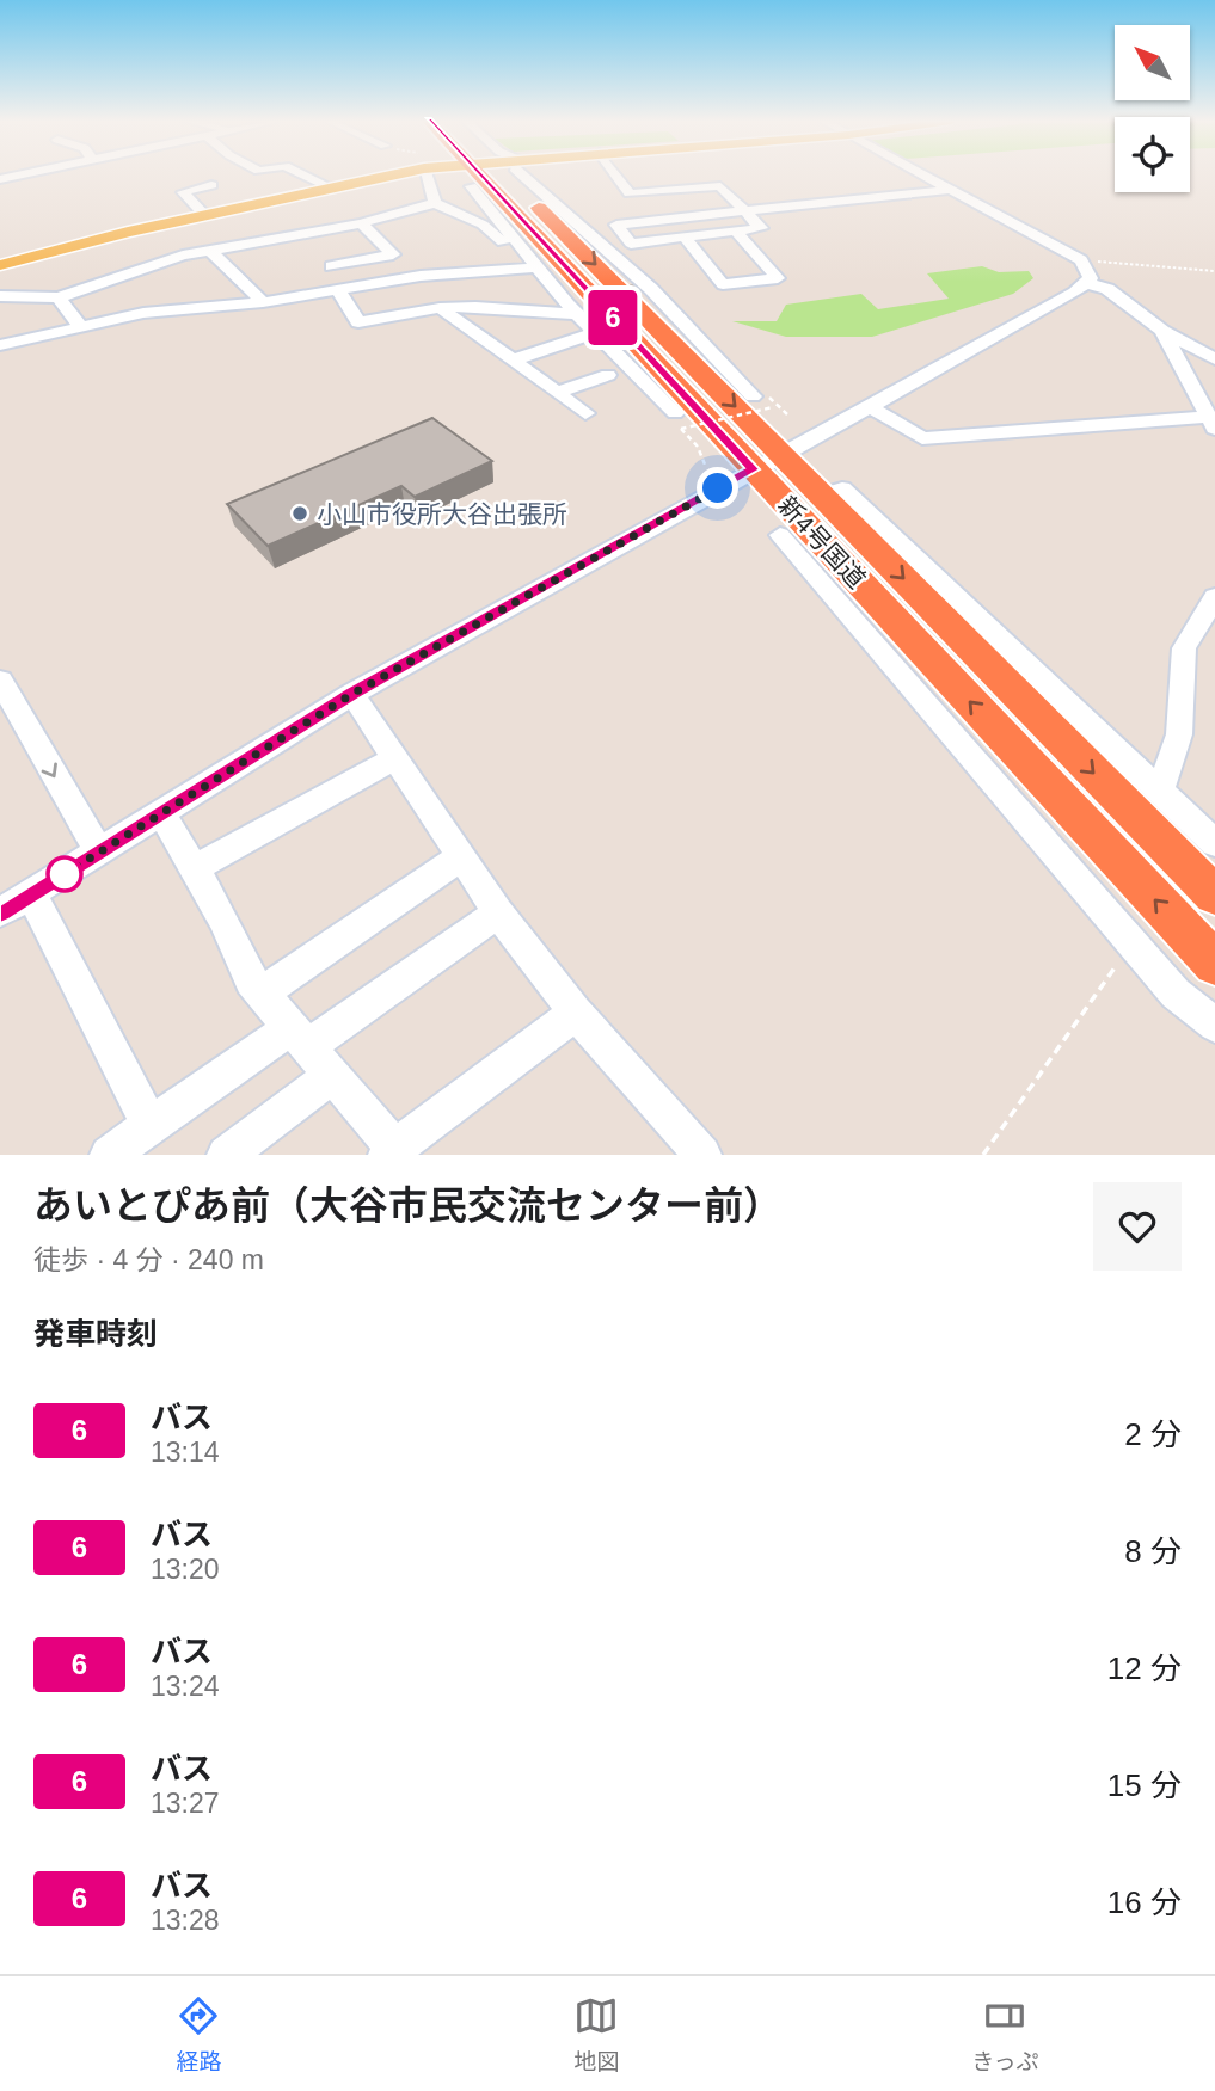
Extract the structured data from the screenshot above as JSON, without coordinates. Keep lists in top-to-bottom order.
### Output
{
  "streets": {
    "highway": ["新4号国道"]
  },
  "places": ["小山市役所大谷出張所"],
  "lines": ["bus line 6"],
  "north": "top left",
  "page": {
    "on_map": "6",
    "heading": [
      ["あいとぴあ前（大谷市民交流センター前）", "徒歩 · 4 分 · 240 m"],
      "発車時刻"
    ],
    "list": [
      {
        "mark": "6",
        "name": "バス",
        "note": "13:14",
        "value": "2 分"
      },
      {
        "mark": "6",
        "name": "バス",
        "note": "13:20",
        "value": "8 分"
      },
      {
        "mark": "6",
        "name": "バス",
        "note": "13:24",
        "value": "12 分"
      },
      {
        "mark": "6",
        "name": "バス",
        "note": "13:27",
        "value": "15 分"
      },
      {
        "mark": "6",
        "name": "バス",
        "note": "13:28",
        "value": "16 分"
      }
    ],
    "tabs": ["経路", "地図", "きっぷ"]
  }
}
